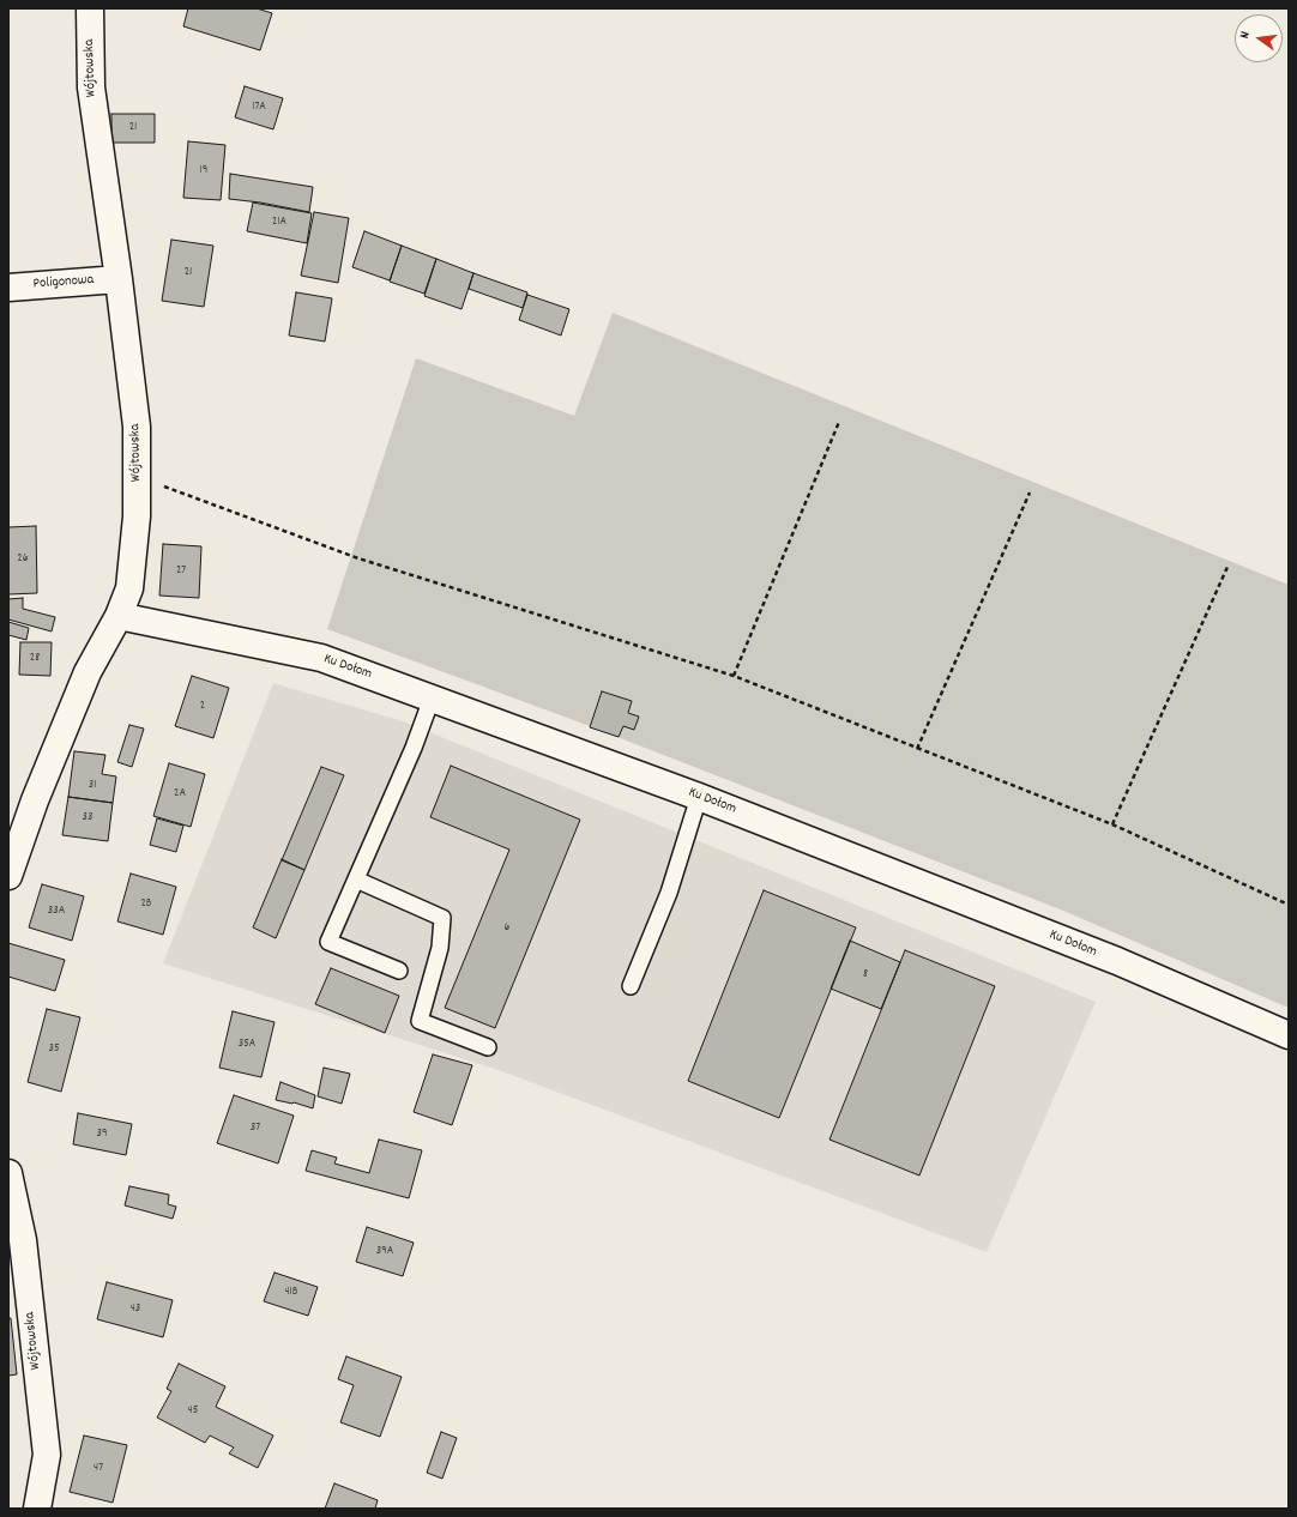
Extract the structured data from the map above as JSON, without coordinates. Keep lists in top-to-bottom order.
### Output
{
  "streets": {
    "street": ["Wójtowska", "Poligonowa", "Ku Dołom"]
  },
  "crossings": [
    ["Wójtowska", "Poligonowa"],
    ["Wójtowska", "Ku Dołom"]
  ],
  "house_numbers": [
    "17A",
    "21",
    "19",
    "21A",
    "21",
    "26",
    "27",
    "28",
    "2",
    "31",
    "2A",
    "33",
    "2B",
    "33A",
    "6",
    "8",
    "35A",
    "35",
    "37",
    "39",
    "39A",
    "41B",
    "43",
    "45",
    "47"
  ],
  "north": "left"
}
